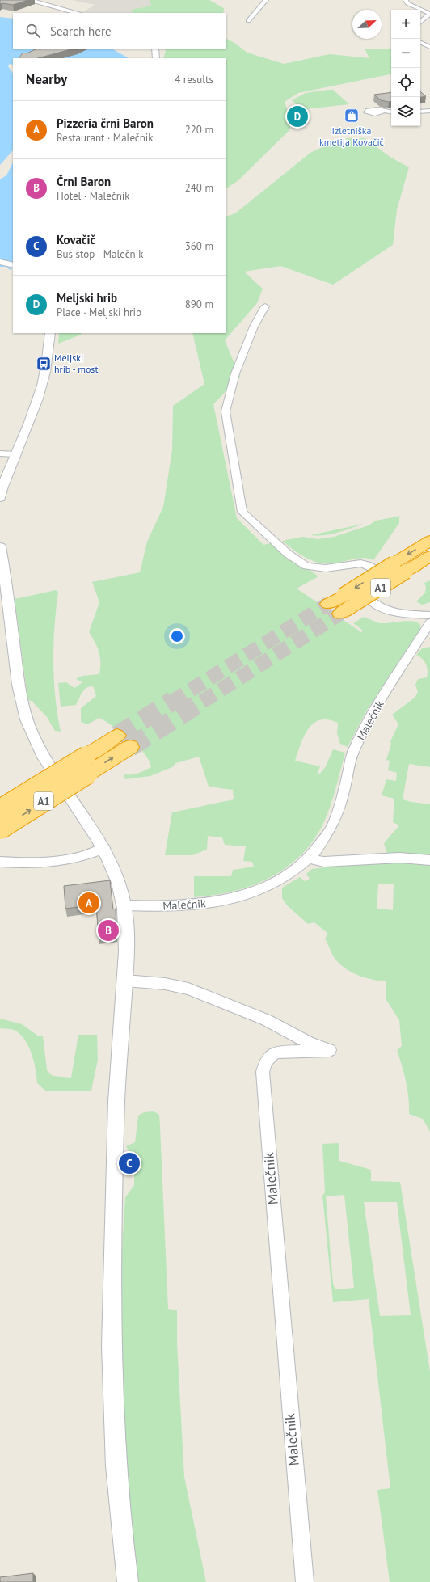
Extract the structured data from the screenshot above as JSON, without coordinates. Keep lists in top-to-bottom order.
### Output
{
  "streets": {
    "highway": ["A1"],
    "street": ["Malečnik"]
  },
  "places": {
    "shop": ["Izletniška kmetija Kovačič"],
    "bus stop": ["Meljski hrib - most"]
  },
  "north": "top right",
  "page": {
    "map_buttons": ["+", "−"],
    "search": "Search here",
    "heading": ["Nearby", "4 results"],
    "list": [
      {
        "mark": "A",
        "name": "Pizzeria črni Baron",
        "note": "Restaurant · Malečnik",
        "value": "220 m"
      },
      {
        "mark": "B",
        "name": "Črni Baron",
        "note": "Hotel · Malečnik",
        "value": "240 m"
      },
      {
        "mark": "C",
        "name": "Kovačič",
        "note": "Bus stop · Malečnik",
        "value": "360 m"
      },
      {
        "mark": "D",
        "name": "Meljski hrib",
        "note": "Place · Meljski hrib",
        "value": "890 m"
      }
    ],
    "pins": [
      "D",
      "A",
      "B",
      "C"
    ]
  }
}
